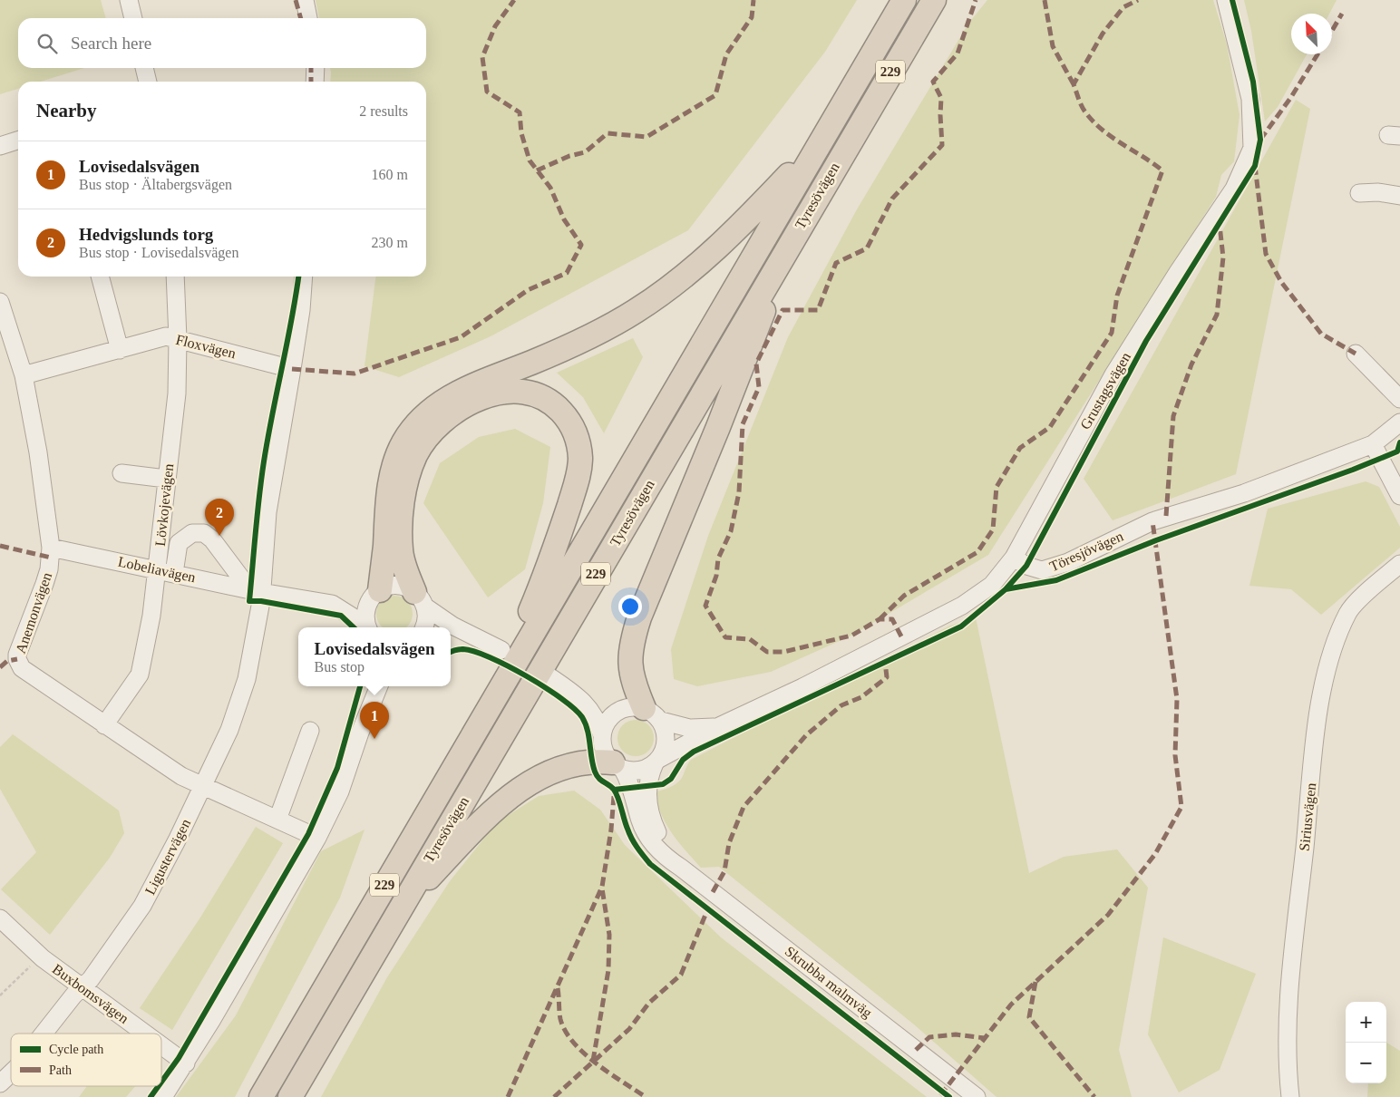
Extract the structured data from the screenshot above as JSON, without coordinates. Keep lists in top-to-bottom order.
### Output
{
  "streets": {
    "highway": ["229", "Tyresövägen"],
    "street": [
      "Floxvägen",
      "Grustagsvägen",
      "Lövkojevägen",
      "Töresjövägen",
      "Lobeliavägen",
      "Anemonvägen",
      "Siriusvägen",
      "Ligustervägen",
      "Skrubba malmväg",
      "Buxbomsvägen"
    ]
  },
  "crossings": [
    ["Floxvägen", "Lövkojevägen"],
    ["Floxvägen", "Anemonvägen"],
    ["Floxvägen", "Ligustervägen"],
    ["Grustagsvägen", "Töresjövägen"],
    ["Lövkojevägen", "Lobeliavägen"],
    ["Lövkojevägen", "Anemonvägen"],
    ["Lobeliavägen", "Anemonvägen"],
    ["Lobeliavägen", "Ligustervägen"],
    ["Anemonvägen", "Ligustervägen"],
    ["Ligustervägen", "Buxbomsvägen"]
  ],
  "legend": ["Cycle path", "Path"],
  "north": "top left",
  "page": {
    "search": "Search here",
    "heading": ["Nearby", "2 results"],
    "list": [
      {
        "mark": "1",
        "name": "Lovisedalsvägen",
        "note": "Bus stop · Ältabergsvägen",
        "value": "160 m"
      },
      {
        "mark": "2",
        "name": "Hedvigslunds torg",
        "note": "Bus stop · Lovisedalsvägen",
        "value": "230 m"
      }
    ],
    "pins": ["2", "1"],
    "popup": ["Lovisedalsvägen", "Bus stop"],
    "map_buttons": ["+", "−"]
  }
}
